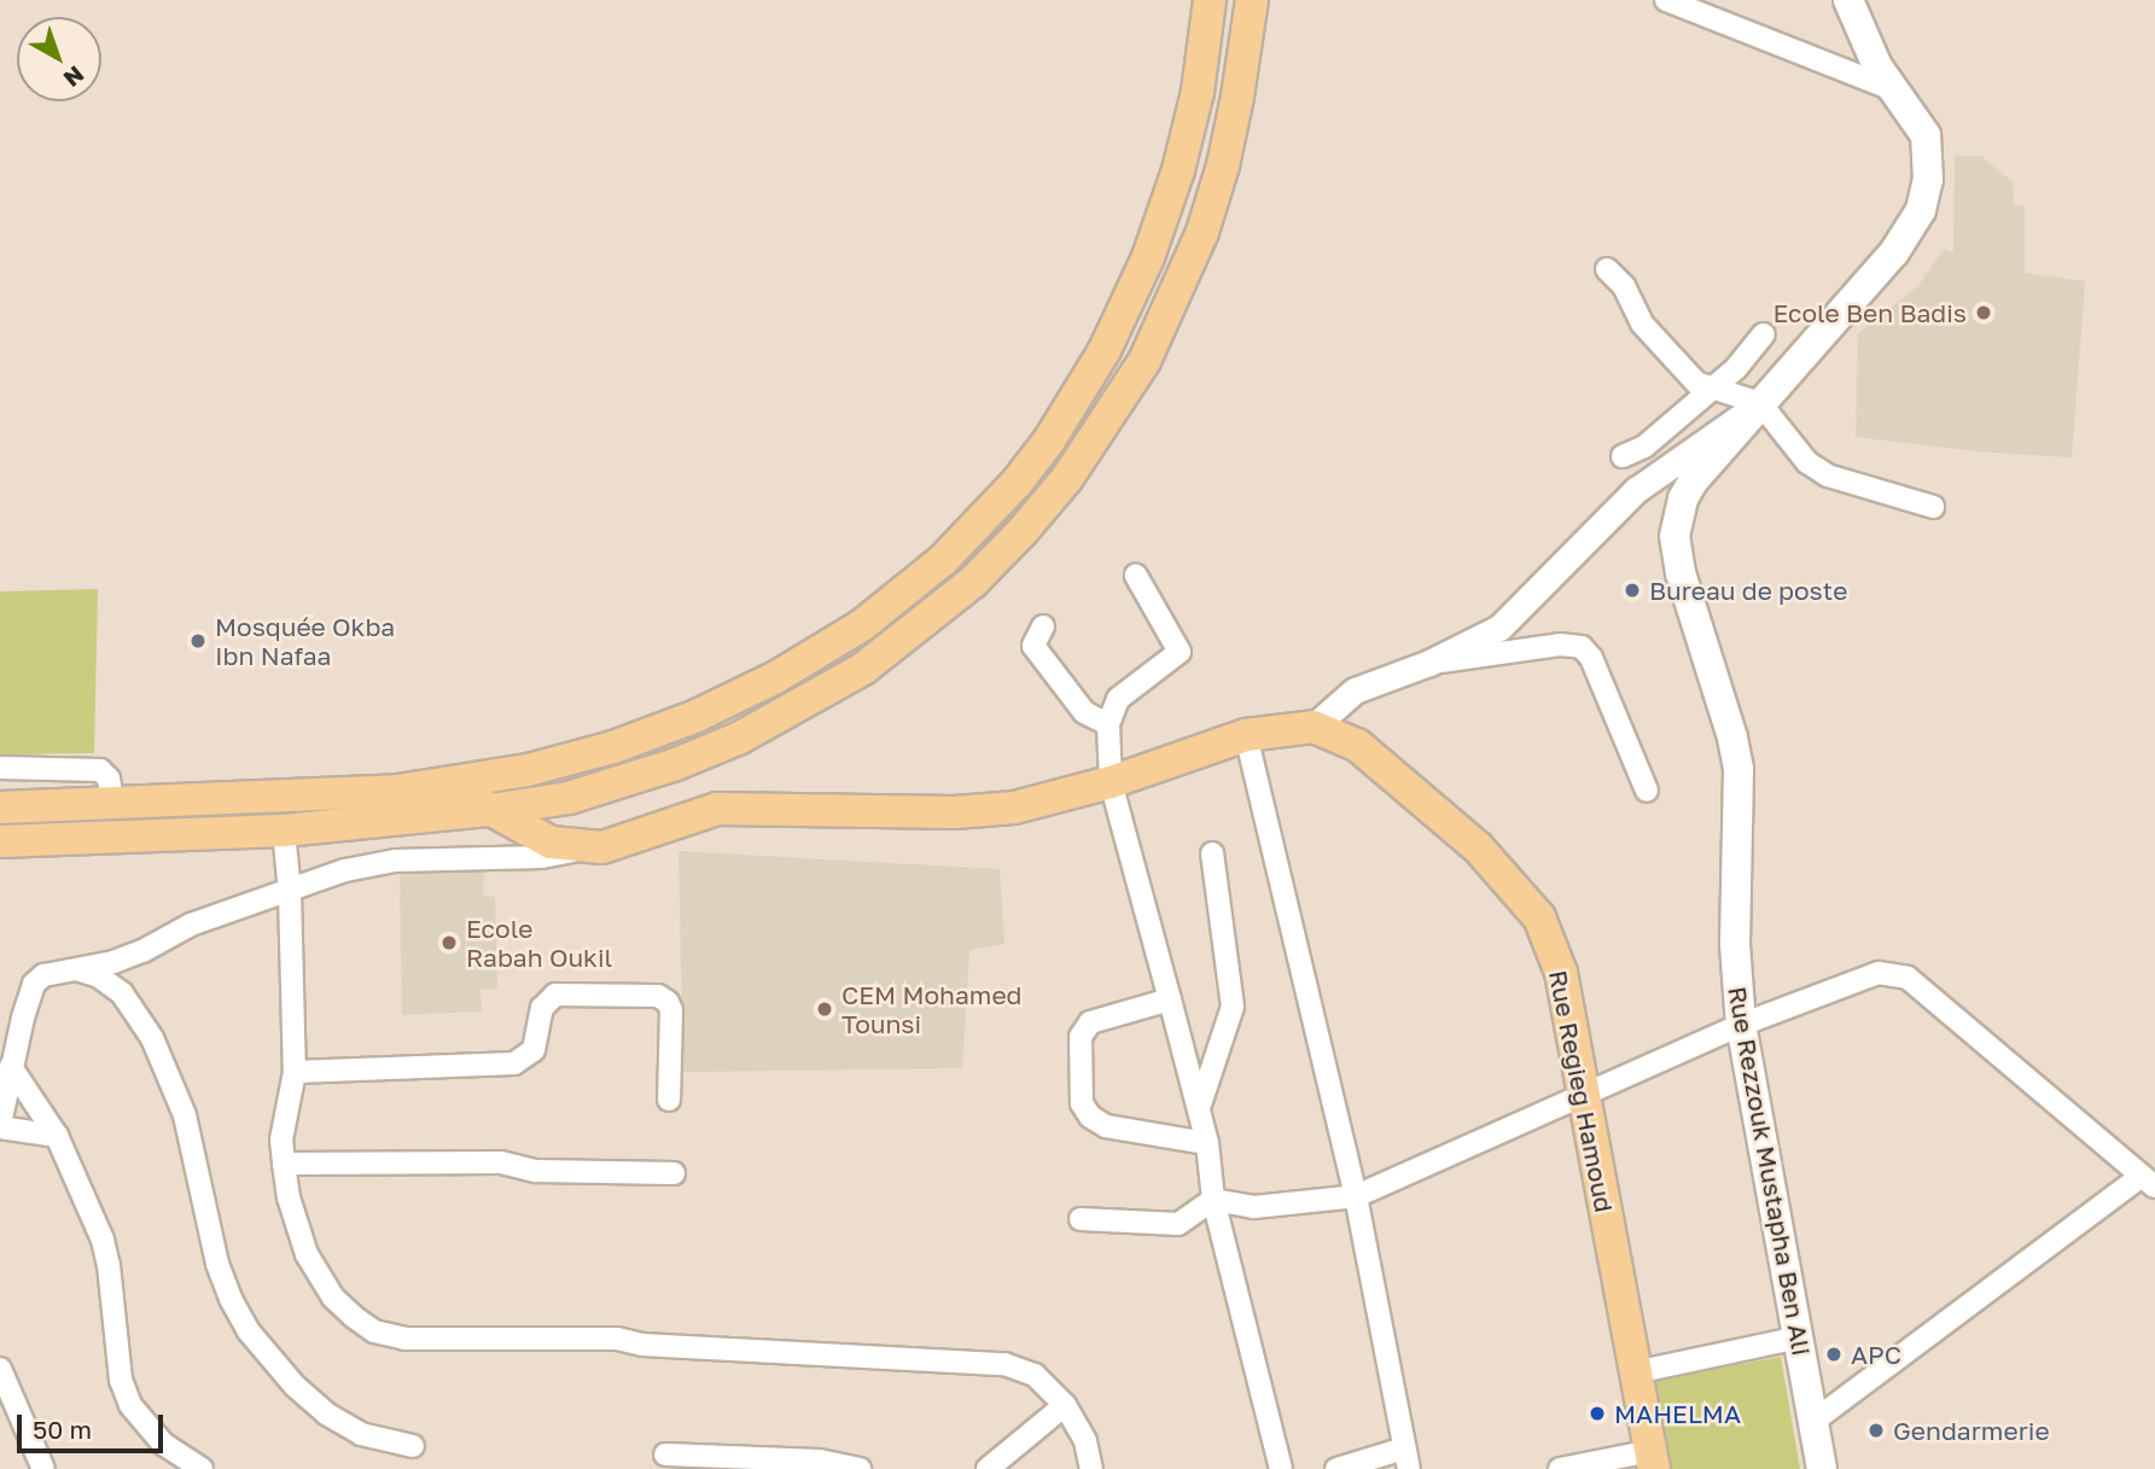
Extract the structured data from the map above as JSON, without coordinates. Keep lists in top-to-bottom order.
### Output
{
  "streets": {
    "main road": ["Rue Regieg Hamoud", "Rue Rezzouk Mustapha Ben Ali"]
  },
  "places": [
    "Ecole Ben Badis",
    "Bureau de poste",
    "Mosquée Okba Ibn Nafaa",
    "Ecole Rabah Oukil",
    "CEM Mohamed Tounsi",
    "APC",
    "MAHELMA",
    "Gendarmerie"
  ],
  "scale_bar": "50 m",
  "north": "bottom right"
}
